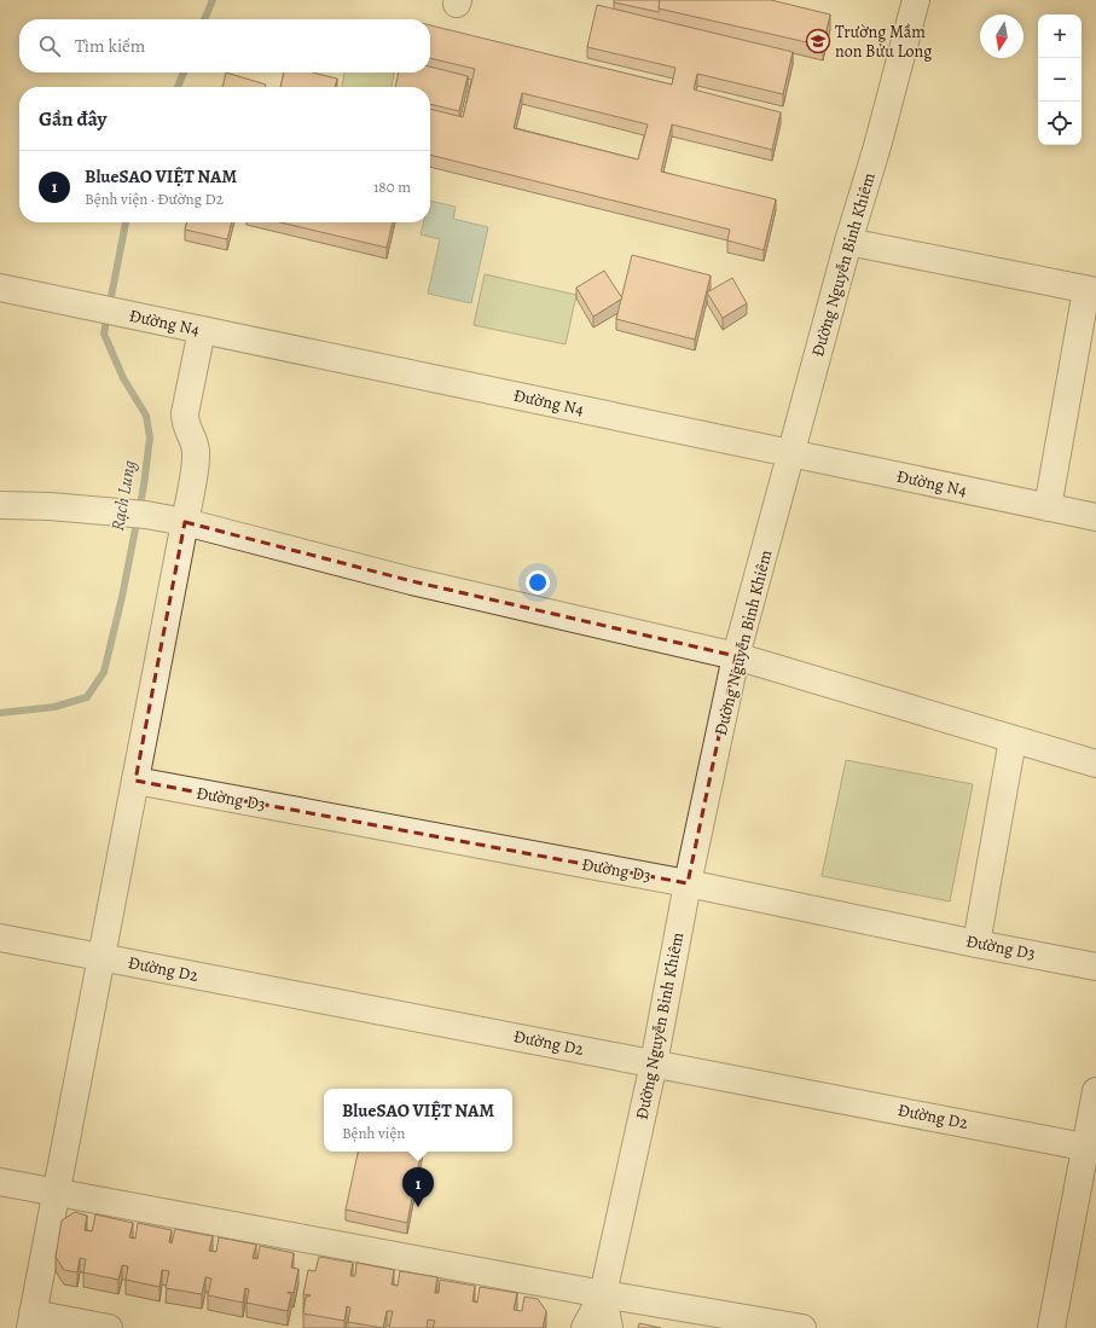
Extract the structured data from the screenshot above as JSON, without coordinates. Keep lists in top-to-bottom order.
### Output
{
  "streets": {
    "street": [
      "Đường Nguyễn Bỉnh Khiêm",
      "Đường N4",
      "Đường D3",
      "Đường D2"
    ]
  },
  "crossings": [
    ["Đường Nguyễn Bỉnh Khiêm", "Đường N4"],
    ["Đường Nguyễn Bỉnh Khiêm", "Đường D3"],
    ["Đường Nguyễn Bỉnh Khiêm", "Đường D2"]
  ],
  "water": ["Rạch Lung"],
  "places": {
    "school or university": ["Trường Mầm non Bửu Long"]
  },
  "north": "bottom",
  "page": {
    "map_buttons": ["+", "−"],
    "search": "Tìm kiếm",
    "heading": "Gần đây",
    "list": [
      {
        "mark": "1",
        "name": "BlueSAO VIỆT NAM",
        "note": "Bệnh viện · Đường D2",
        "value": "180 m"
      }
    ],
    "popup": ["BlueSAO VIỆT NAM", "Bệnh viện"],
    "pins": "1"
  }
}
